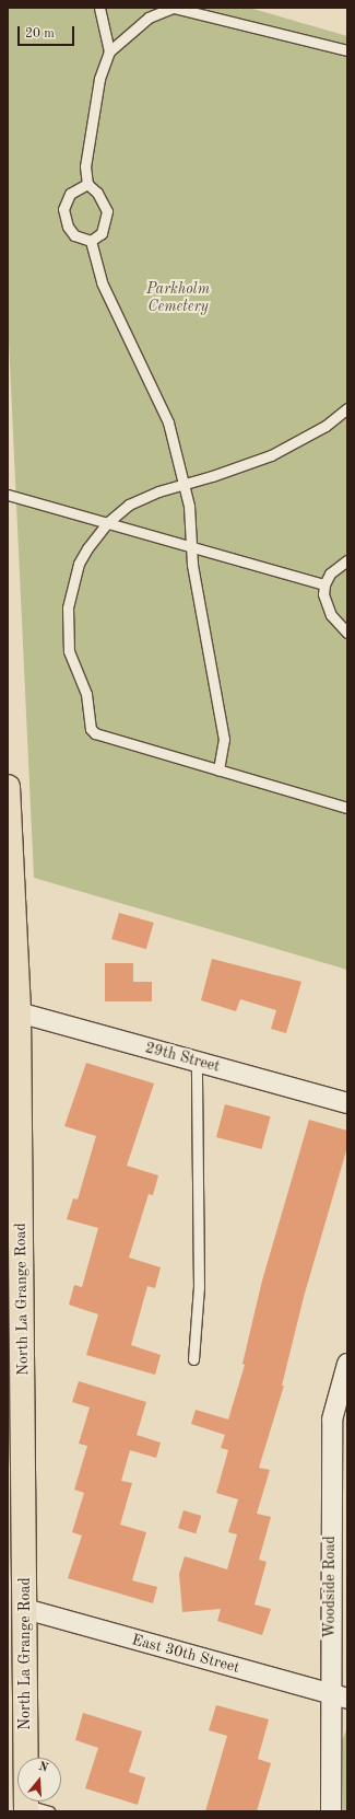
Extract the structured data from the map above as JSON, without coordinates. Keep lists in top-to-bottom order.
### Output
{
  "streets": {
    "main road": ["North La Grange Road"],
    "street": ["29th Street", "Woodside Road", "East 30th Street"]
  },
  "crossings": [
    ["29th Street", "North La Grange Road"],
    ["North La Grange Road", "East 30th Street"],
    ["Woodside Road", "East 30th Street"]
  ],
  "parks": ["Parkholm Cemetery"],
  "scale_bar": "20 m",
  "north": "top"
}
